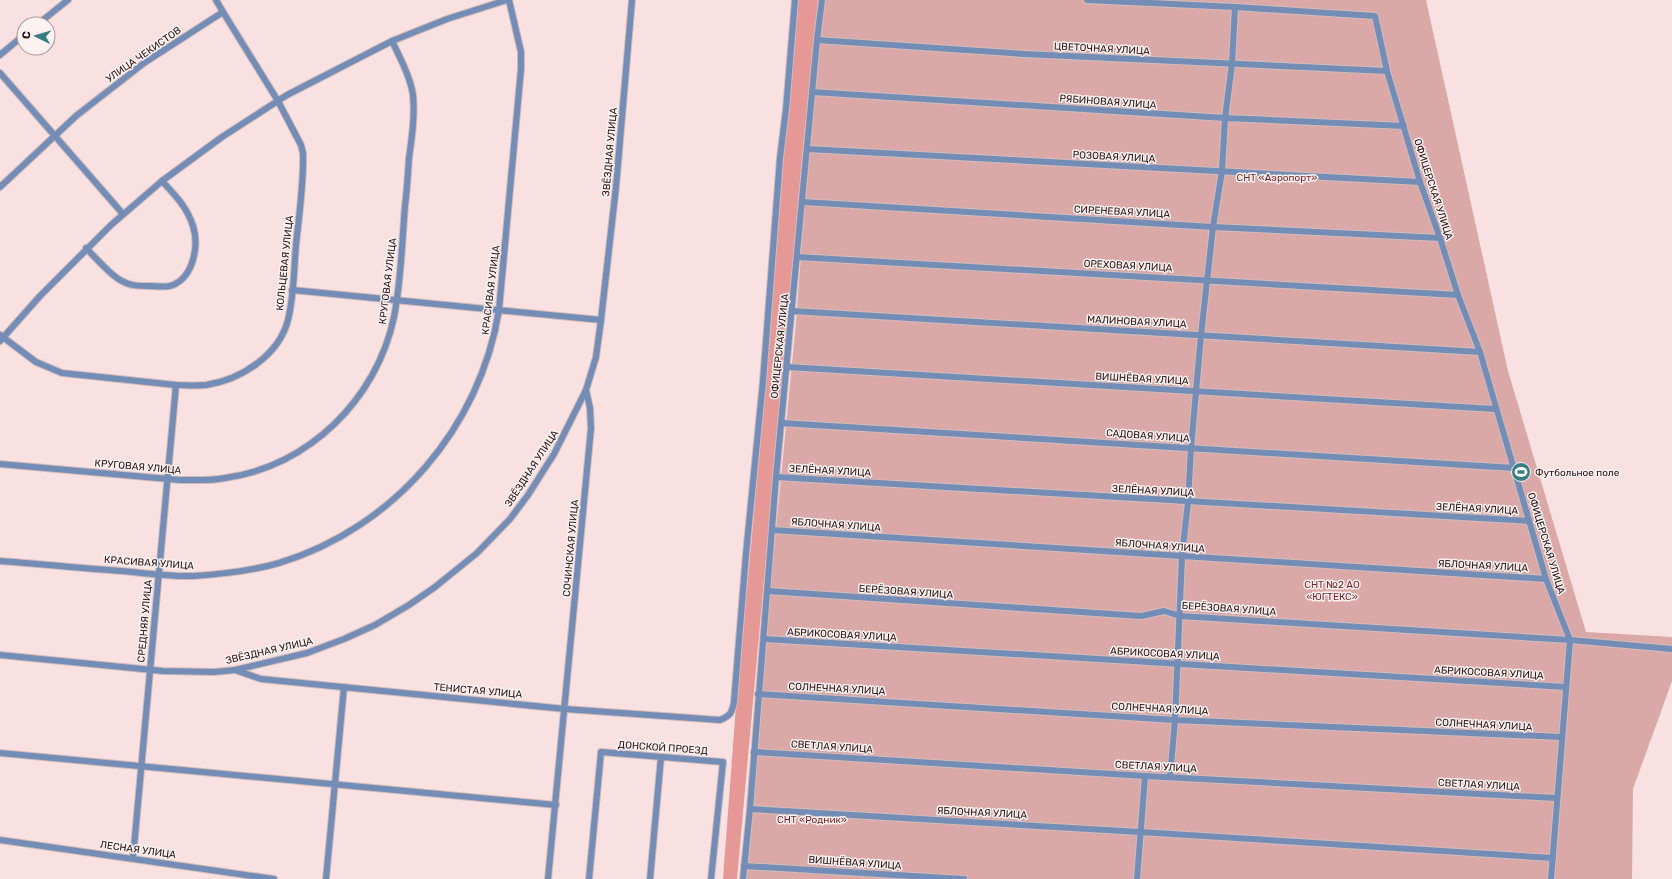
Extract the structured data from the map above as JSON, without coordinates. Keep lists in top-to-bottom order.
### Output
{
  "streets": {
    "street": [
      "ЦВЕТОЧНАЯ УЛИЦА",
      "УЛИЦА ЧЕКИСТОВ",
      "РЯБИНОВАЯ УЛИЦА",
      "ЗВЁЗДНАЯ УЛИЦА",
      "РОЗОВАЯ УЛИЦА",
      "ОФИЦЕРСКАЯ УЛИЦА",
      "СИРЕНЕВАЯ УЛИЦА",
      "КОЛЬЦЕВАЯ УЛИЦА",
      "ОРЕХОВАЯ УЛИЦА",
      "КРУГОВАЯ УЛИЦА",
      "КРАСИВАЯ УЛИЦА",
      "МАЛИНОВАЯ УЛИЦА",
      "ВИШНЁВАЯ УЛИЦА",
      "САДОВАЯ УЛИЦА",
      "ЗЕЛЁНАЯ УЛИЦА",
      "ЯБЛОЧНАЯ УЛИЦА",
      "СОЧИНСКАЯ УЛИЦА",
      "БЕРЁЗОВАЯ УЛИЦА",
      "СРЕДНЯЯ УЛИЦА",
      "АБРИКОСОВАЯ УЛИЦА",
      "СОЛНЕЧНАЯ УЛИЦА",
      "ТЕНИСТАЯ УЛИЦА",
      "СВЕТЛАЯ УЛИЦА",
      "ДОНСКОЙ ПРОЕЗД",
      "ЛЕСНАЯ УЛИЦА"
    ]
  },
  "crossings": [
    ["ЦВЕТОЧНАЯ УЛИЦА", "ОФИЦЕРСКАЯ УЛИЦА"],
    ["РЯБИНОВАЯ УЛИЦА", "ОФИЦЕРСКАЯ УЛИЦА"],
    ["ЗВЁЗДНАЯ УЛИЦА", "СОЧИНСКАЯ УЛИЦА"],
    ["ЗВЁЗДНАЯ УЛИЦА", "СРЕДНЯЯ УЛИЦА"],
    ["ЗВЁЗДНАЯ УЛИЦА", "ТЕНИСТАЯ УЛИЦА"],
    ["РОЗОВАЯ УЛИЦА", "ОФИЦЕРСКАЯ УЛИЦА"],
    ["ОФИЦЕРСКАЯ УЛИЦА", "СИРЕНЕВАЯ УЛИЦА"],
    ["ОФИЦЕРСКАЯ УЛИЦА", "ОРЕХОВАЯ УЛИЦА"],
    ["ОФИЦЕРСКАЯ УЛИЦА", "МАЛИНОВАЯ УЛИЦА"],
    ["ОФИЦЕРСКАЯ УЛИЦА", "ВИШНЁВАЯ УЛИЦА"],
    ["ОФИЦЕРСКАЯ УЛИЦА", "САДОВАЯ УЛИЦА"],
    ["ОФИЦЕРСКАЯ УЛИЦА", "ЗЕЛЁНАЯ УЛИЦА"],
    ["ОФИЦЕРСКАЯ УЛИЦА", "ЯБЛОЧНАЯ УЛИЦА"],
    ["ОФИЦЕРСКАЯ УЛИЦА", "БЕРЁЗОВАЯ УЛИЦА"],
    ["ОФИЦЕРСКАЯ УЛИЦА", "АБРИКОСОВАЯ УЛИЦА"],
    ["ОФИЦЕРСКАЯ УЛИЦА", "СОЛНЕЧНАЯ УЛИЦА"],
    ["ОФИЦЕРСКАЯ УЛИЦА", "СВЕТЛАЯ УЛИЦА"],
    ["КОЛЬЦЕВАЯ УЛИЦА", "СРЕДНЯЯ УЛИЦА"],
    ["КРУГОВАЯ УЛИЦА", "СРЕДНЯЯ УЛИЦА"],
    ["КРАСИВАЯ УЛИЦА", "СРЕДНЯЯ УЛИЦА"],
    ["СОЧИНСКАЯ УЛИЦА", "ТЕНИСТАЯ УЛИЦА"],
    ["СРЕДНЯЯ УЛИЦА", "ЛЕСНАЯ УЛИЦА"]
  ],
  "parks": ["СНТ «Аэропорт»", "СНТ №2 АО «ЮГТЕКС»", "СНТ «Родник»"],
  "places": {
    "sports": ["Футбольное поле"]
  },
  "north": "left"
}
